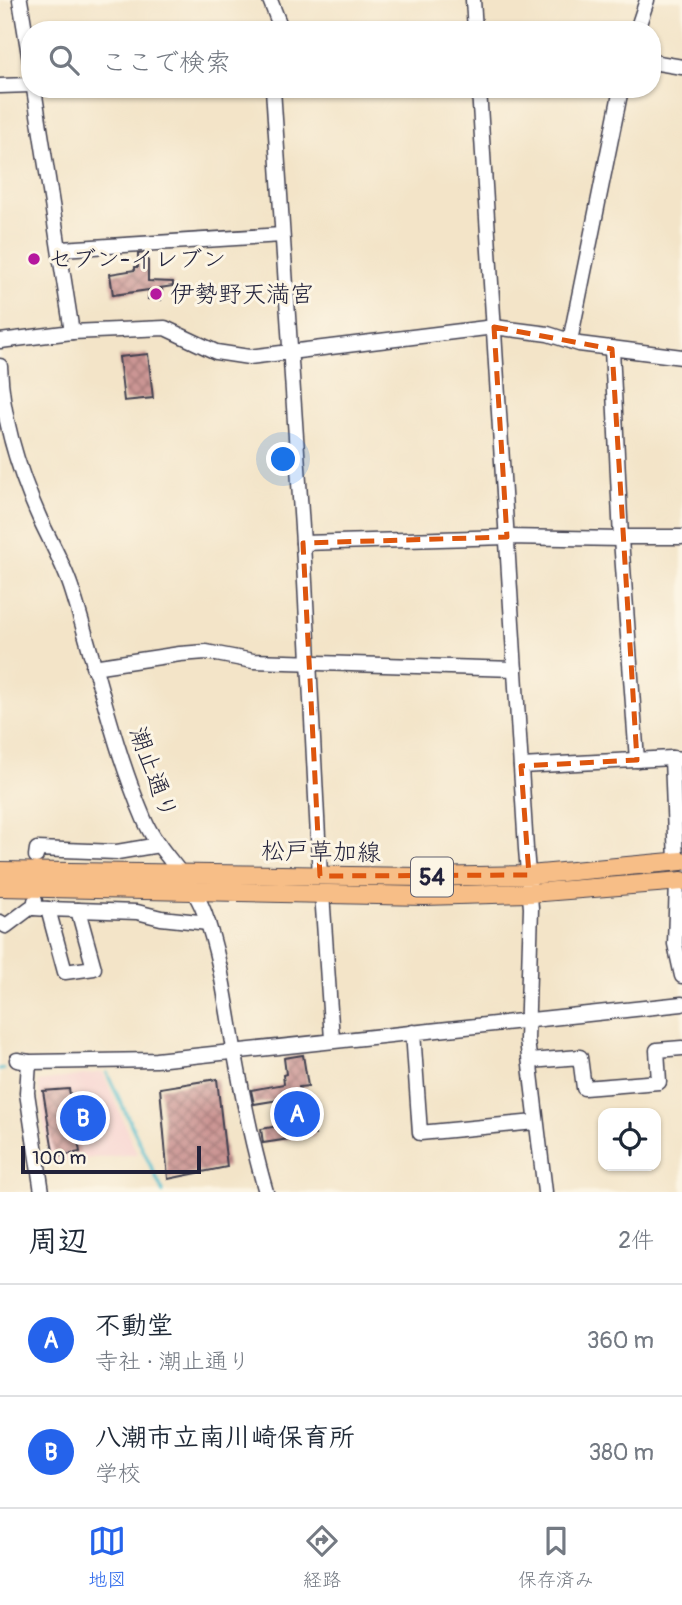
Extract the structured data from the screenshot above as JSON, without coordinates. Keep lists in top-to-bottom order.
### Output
{
  "streets": {
    "main road": ["松戸草加線", "54"],
    "street": ["潮止通り"]
  },
  "crossings": [
    ["潮止通り", "松戸草加線"]
  ],
  "places": ["セブン-イレブン", "伊勢野天満宮"],
  "scale_bar": "100 m",
  "page": {
    "search": "ここで検索",
    "pins": ["A", "B"],
    "scale": "100 m",
    "heading": ["周辺", "2件"],
    "list": [
      {
        "mark": "A",
        "name": "不動堂",
        "note": "寺社 · 潮止通り",
        "value": "360 m"
      },
      {
        "mark": "B",
        "name": "八潮市立南川崎保育所",
        "note": "学校",
        "value": "380 m"
      }
    ],
    "nav": ["地図", "経路", "保存済み"]
  }
}
